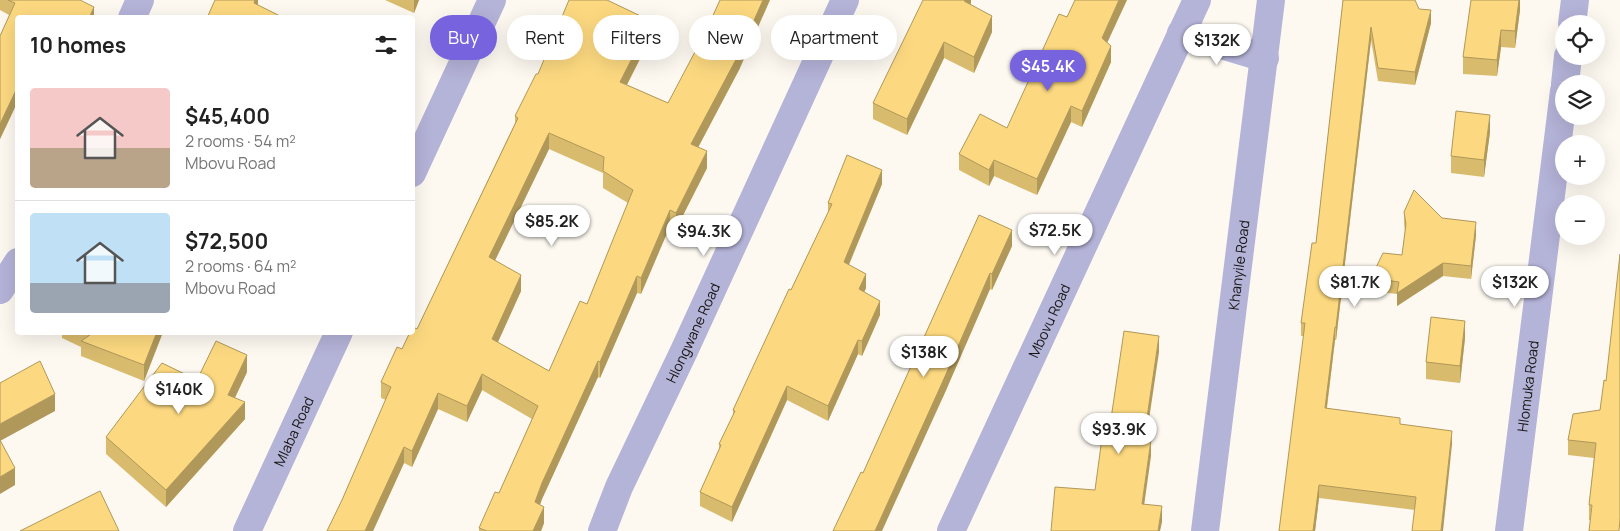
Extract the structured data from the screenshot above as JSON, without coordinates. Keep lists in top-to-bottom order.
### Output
{
  "streets": {
    "street": [
      "Khanyile Road",
      "Mbovu Road",
      "Hlongwane Road",
      "Hlomuka Road",
      "Mlaba Road"
    ]
  },
  "page": {
    "map_buttons": ["+", "−"],
    "chip": [
      "Buy",
      "Rent",
      "Filters",
      "New",
      "Apartment"
    ],
    "heading": "10 homes",
    "price": [
      "$132K",
      "$45.4K",
      "$85.2K",
      "$72.5K",
      "$94.3K",
      "$81.7K",
      "$132K",
      "$138K",
      "$140K",
      "$93.9K"
    ],
    "list": [
      {
        "name": "$45,400",
        "note": "2 rooms · 54 m² · Mbovu Road"
      },
      {
        "name": "$72,500",
        "note": "2 rooms · 64 m² · Mbovu Road"
      }
    ]
  }
}
